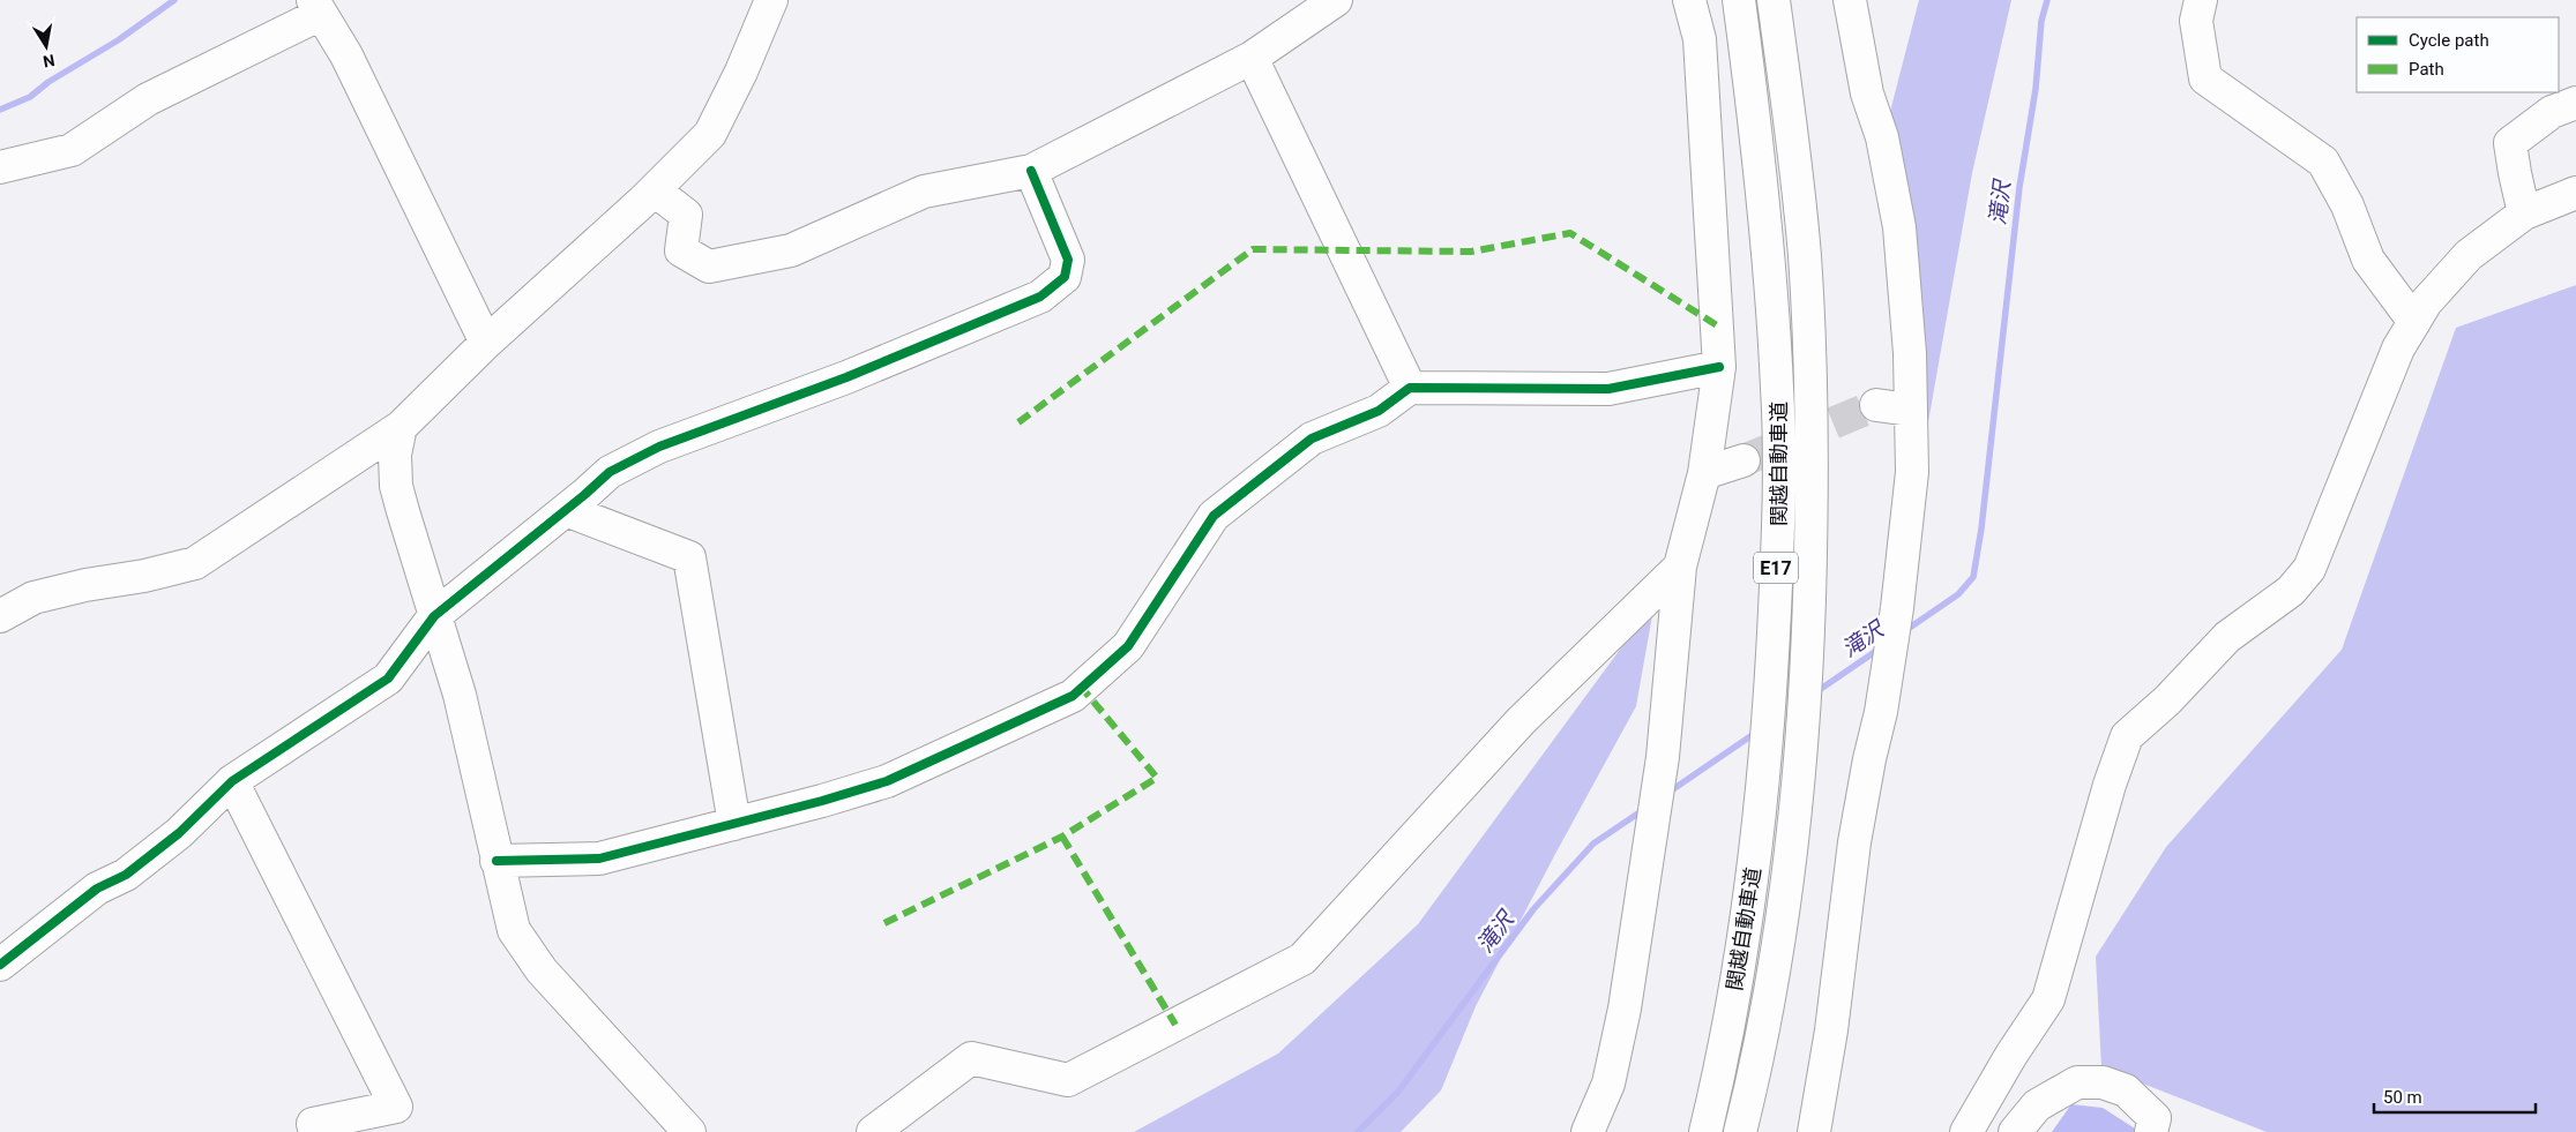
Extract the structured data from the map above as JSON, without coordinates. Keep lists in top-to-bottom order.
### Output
{
  "streets": {
    "main road": ["関越自動車道", "E17"]
  },
  "water": ["滝沢"],
  "legend": ["Cycle path", "Path"],
  "scale_bar": "50 m",
  "north": "bottom"
}
